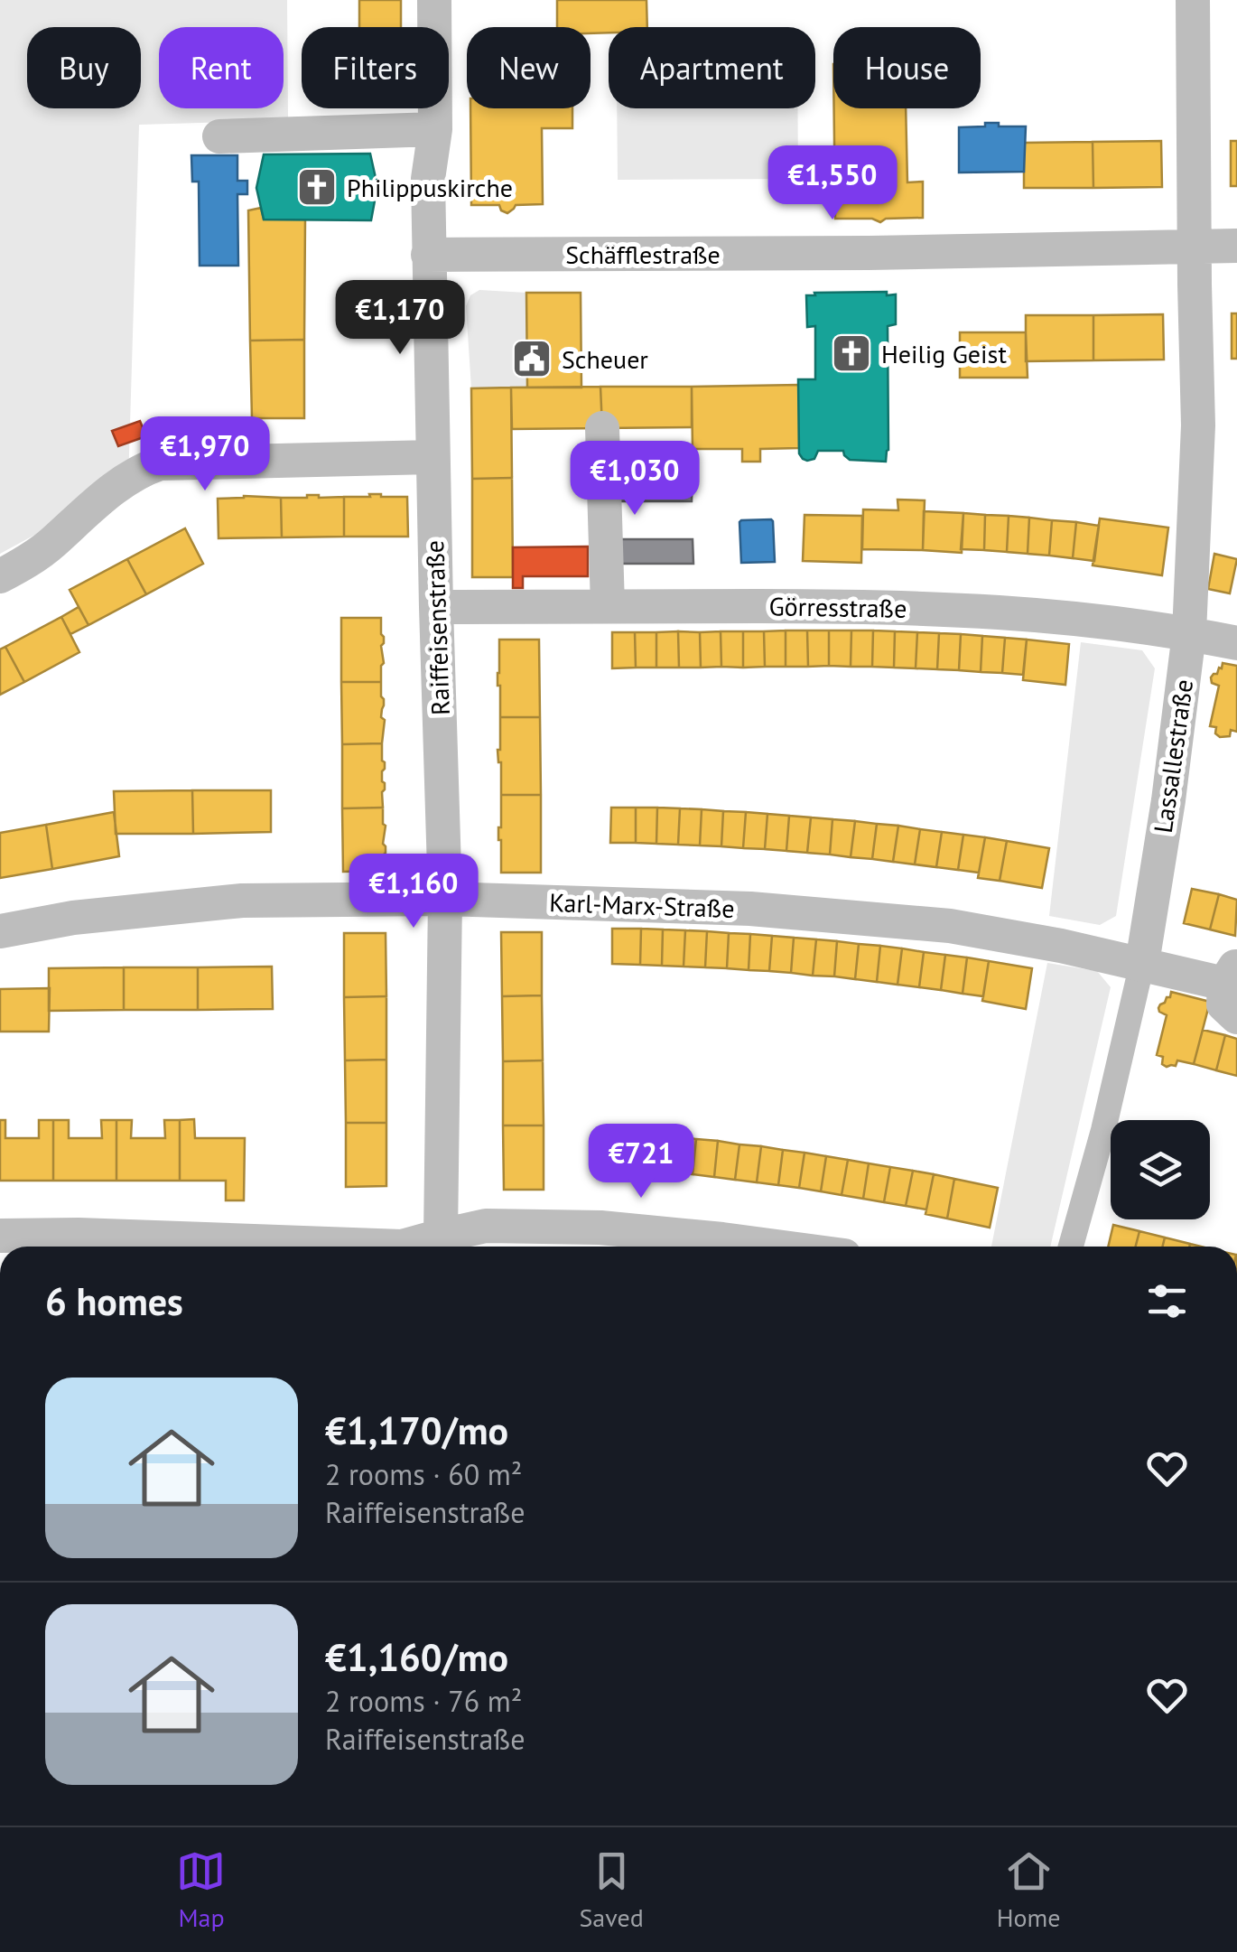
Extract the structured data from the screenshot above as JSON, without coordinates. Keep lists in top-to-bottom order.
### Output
{
  "streets": {
    "street": [
      "Schäfflestraße",
      "Görresstraße",
      "Raiffeisenstraße",
      "Lassallestraße",
      "Karl-Marx-Straße"
    ]
  },
  "crossings": [
    ["Schäfflestraße", "Raiffeisenstraße"],
    ["Schäfflestraße", "Lassallestraße"],
    ["Görresstraße", "Raiffeisenstraße"],
    ["Görresstraße", "Lassallestraße"],
    ["Raiffeisenstraße", "Karl-Marx-Straße"],
    ["Lassallestraße", "Karl-Marx-Straße"]
  ],
  "places": {
    "church": ["Philippuskirche", "Heilig Geist"],
    "public building": ["Scheuer"]
  },
  "page": {
    "chip": [
      "Buy",
      "Rent",
      "Filters",
      "New",
      "Apartment",
      "House"
    ],
    "price": [
      "€1,550",
      "€1,170",
      "€1,970",
      "€1,030",
      "€1,160",
      "€721"
    ],
    "heading": "6 homes",
    "list": [
      {
        "name": "€1,170/mo",
        "note": "2 rooms · 60 m² · Raiffeisenstraße"
      },
      {
        "name": "€1,160/mo",
        "note": "2 rooms · 76 m² · Raiffeisenstraße"
      }
    ],
    "tabs": ["Map", "Saved", "Home"]
  }
}
